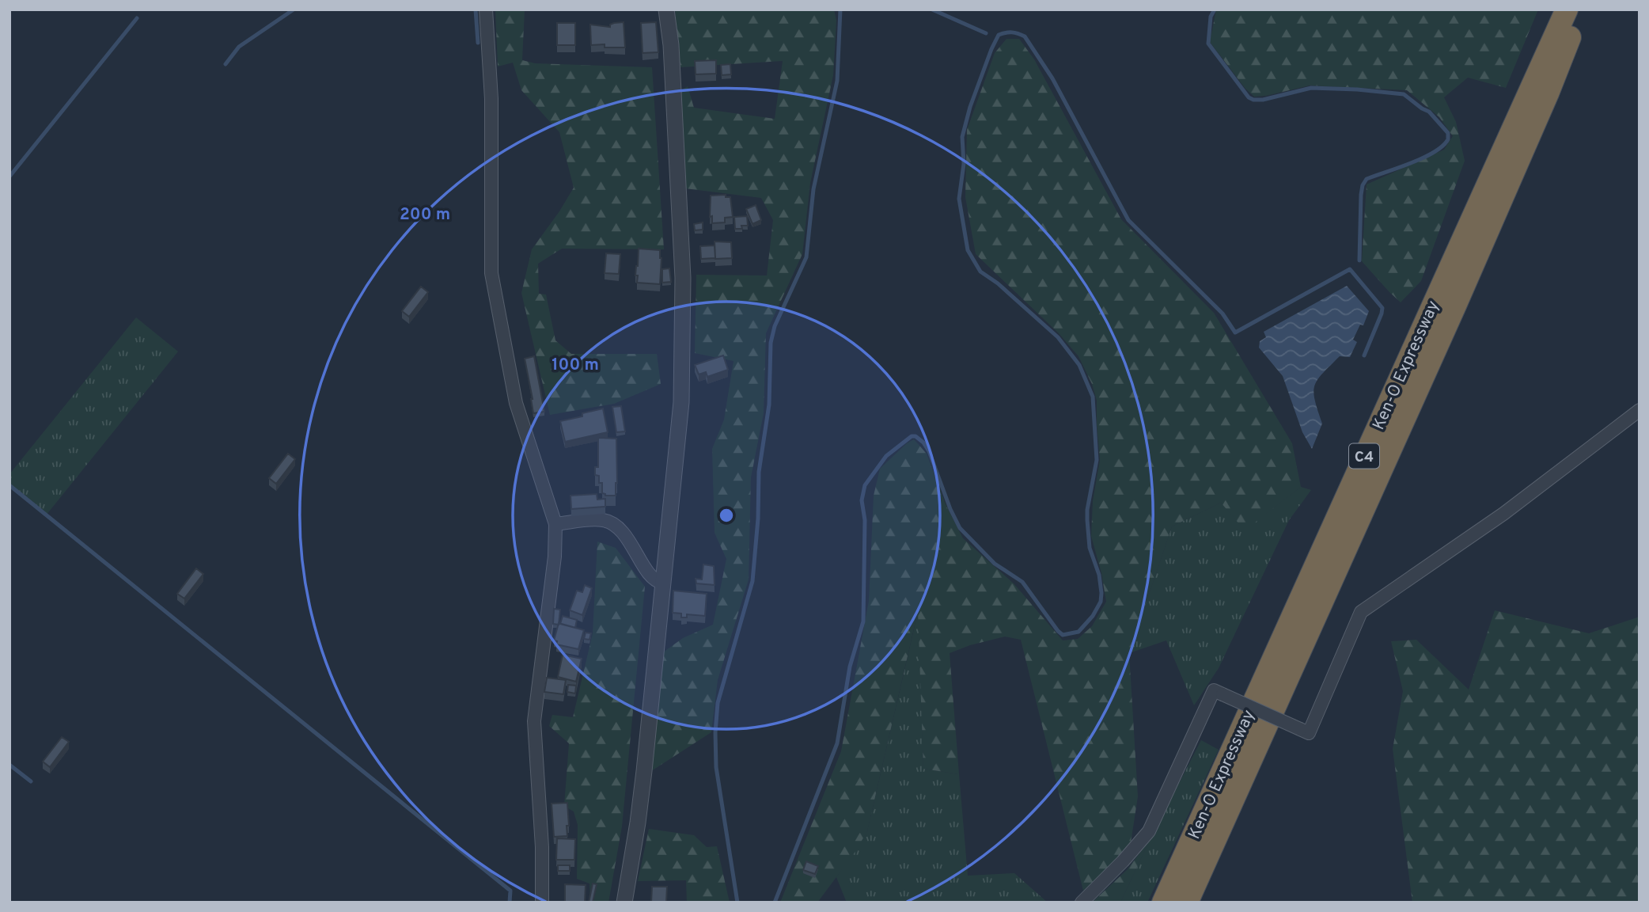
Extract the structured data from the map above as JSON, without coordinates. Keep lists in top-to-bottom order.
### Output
{
  "streets": {
    "highway": ["Ken-O Expressway", "C4"]
  },
  "rings": ["200 m", "100 m"]
}
